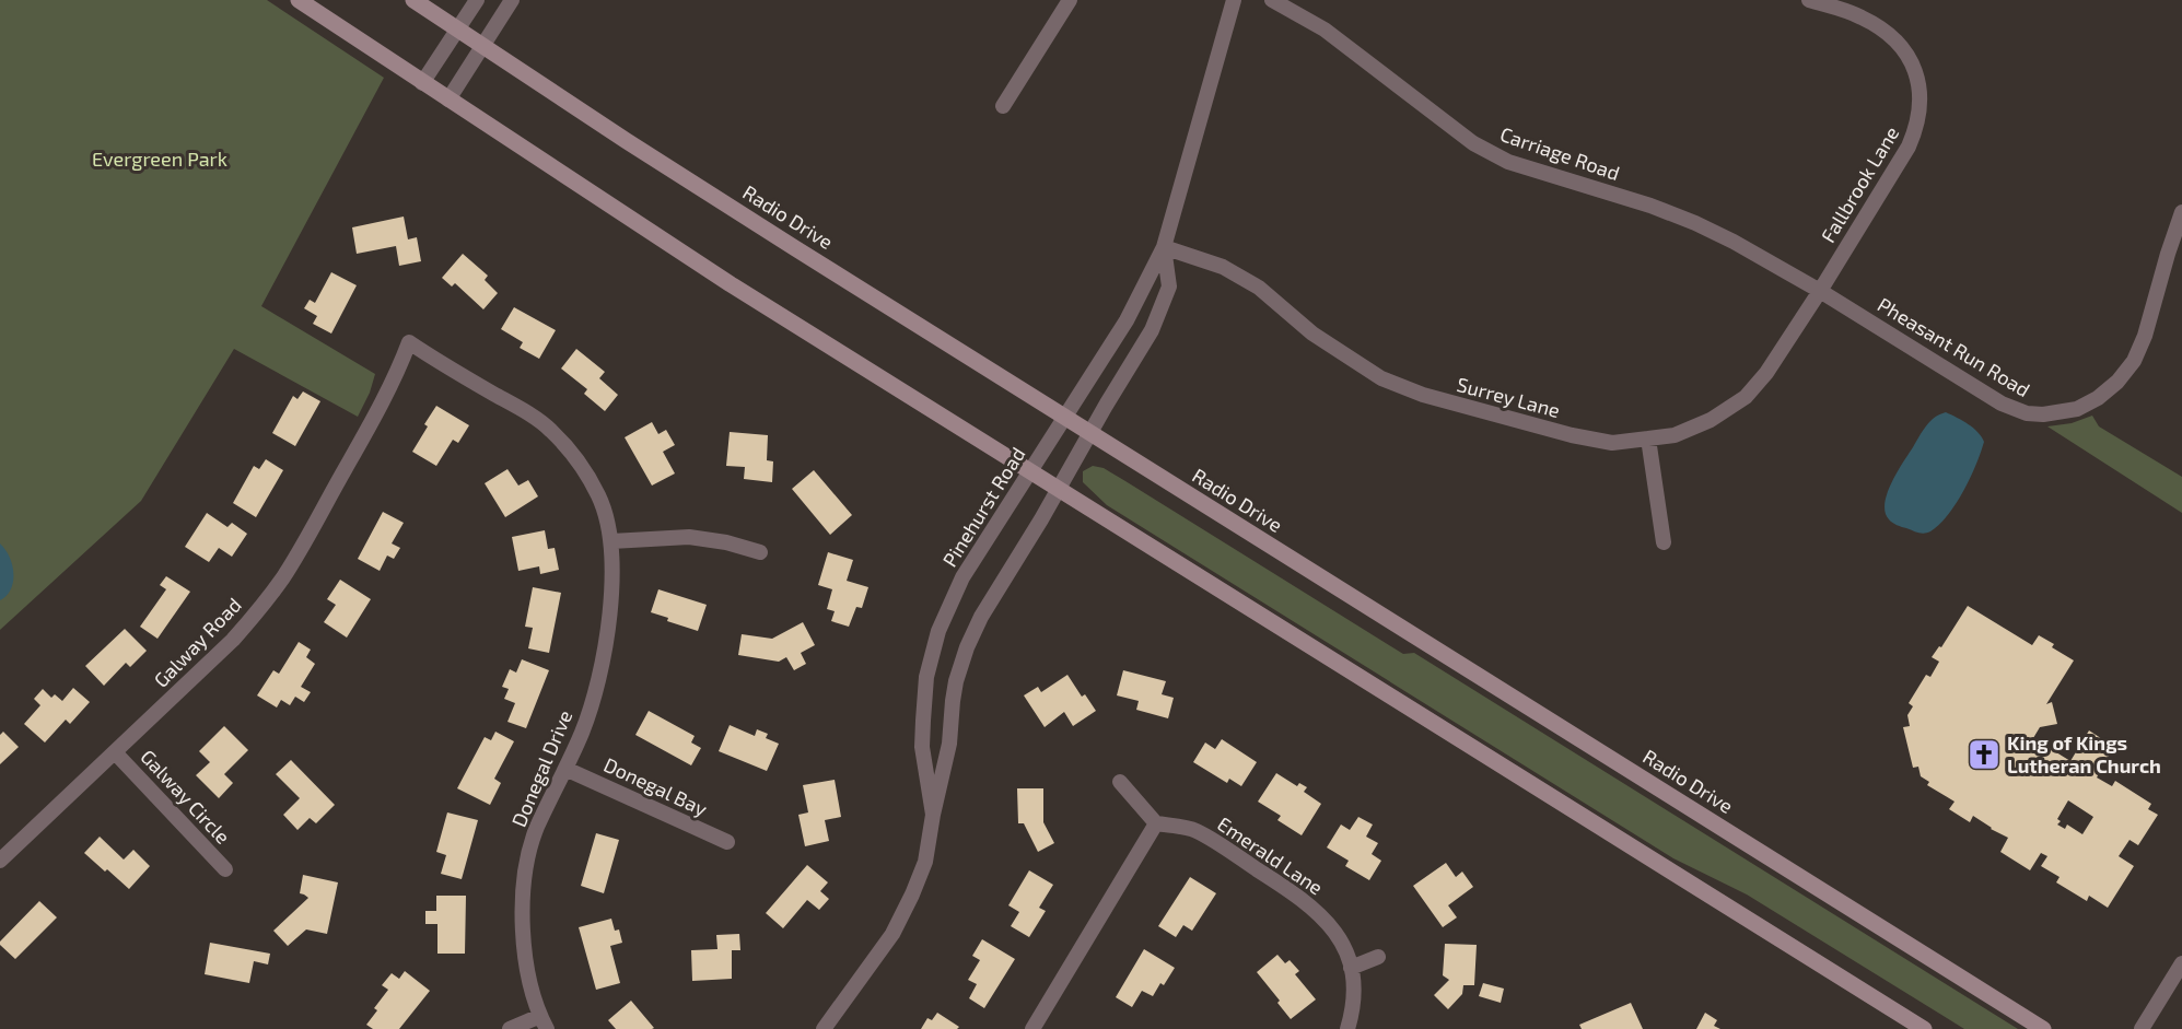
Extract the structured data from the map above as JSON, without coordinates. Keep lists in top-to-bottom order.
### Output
{
  "streets": {
    "main road": ["Radio Drive"],
    "street": [
      "Carriage Road",
      "Fallbrook Lane",
      "Pheasant Run Road",
      "Surrey Lane",
      "Pinehurst Road",
      "Galway Road",
      "Donegal Drive",
      "Donegal Bay",
      "Galway Circle",
      "Emerald Lane"
    ]
  },
  "crossings": [
    ["Carriage Road", "Fallbrook Lane"],
    ["Carriage Road", "Pheasant Run Road"],
    ["Carriage Road", "Surrey Lane"],
    ["Fallbrook Lane", "Pheasant Run Road"],
    ["Fallbrook Lane", "Surrey Lane"],
    ["Radio Drive", "Pinehurst Road"],
    ["Pheasant Run Road", "Surrey Lane"],
    ["Surrey Lane", "Pinehurst Road"],
    ["Galway Road", "Donegal Drive"],
    ["Galway Road", "Galway Circle"],
    ["Donegal Drive", "Donegal Bay"]
  ],
  "parks": ["Evergreen Park"],
  "places": {
    "church": ["King of Kings Lutheran Church"]
  }
}
